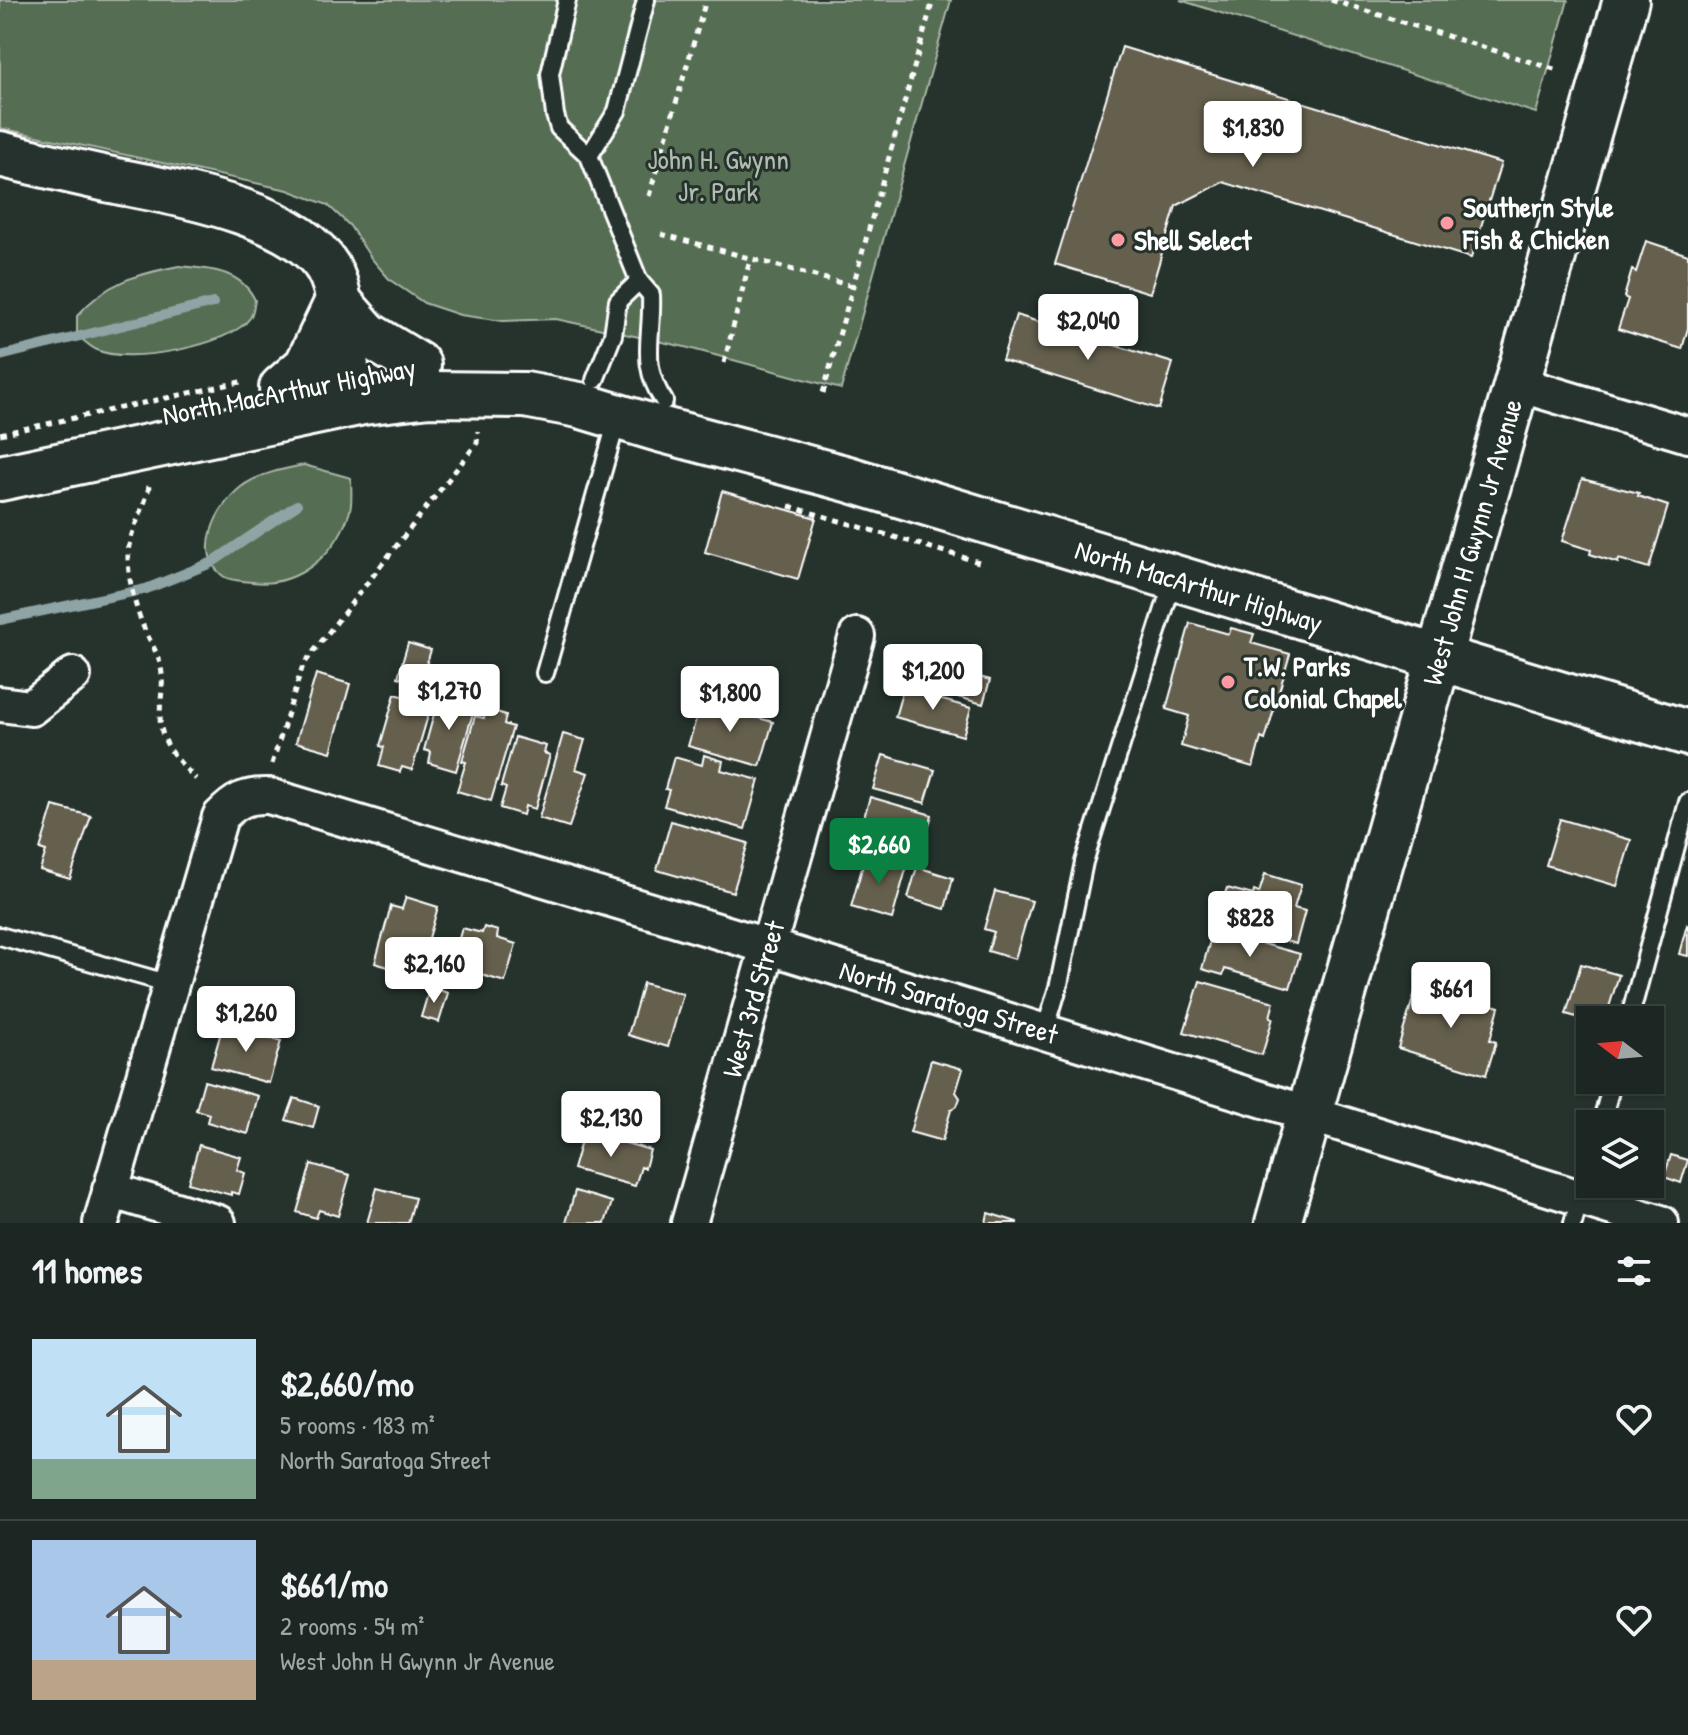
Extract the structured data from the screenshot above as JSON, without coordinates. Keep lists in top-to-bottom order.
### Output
{
  "streets": {
    "main road": ["North MacArthur Highway", "West John H Gwynn Jr Avenue"],
    "street": ["West 3rd Street", "North Saratoga Street"]
  },
  "crossings": [
    ["North MacArthur Highway", "West John H Gwynn Jr Avenue"],
    ["West John H Gwynn Jr Avenue", "North Saratoga Street"],
    ["West 3rd Street", "North Saratoga Street"]
  ],
  "parks": ["John H. Gwynn Jr. Park"],
  "places": ["Southern Style Fish & Chicken", "Shell Select", "T.W. Parks Colonial Chapel"],
  "north": "left",
  "page": {
    "price": [
      "$1,830",
      "$2,040",
      "$1,200",
      "$1,270",
      "$1,800",
      "$2,660",
      "$828",
      "$2,160",
      "$661",
      "$1,260",
      "$2,130"
    ],
    "heading": "11 homes",
    "list": [
      {
        "name": "$2,660/mo",
        "note": "5 rooms · 183 m² · North Saratoga Street"
      },
      {
        "name": "$661/mo",
        "note": "2 rooms · 54 m² · West John H Gwynn Jr Avenue"
      }
    ]
  }
}
